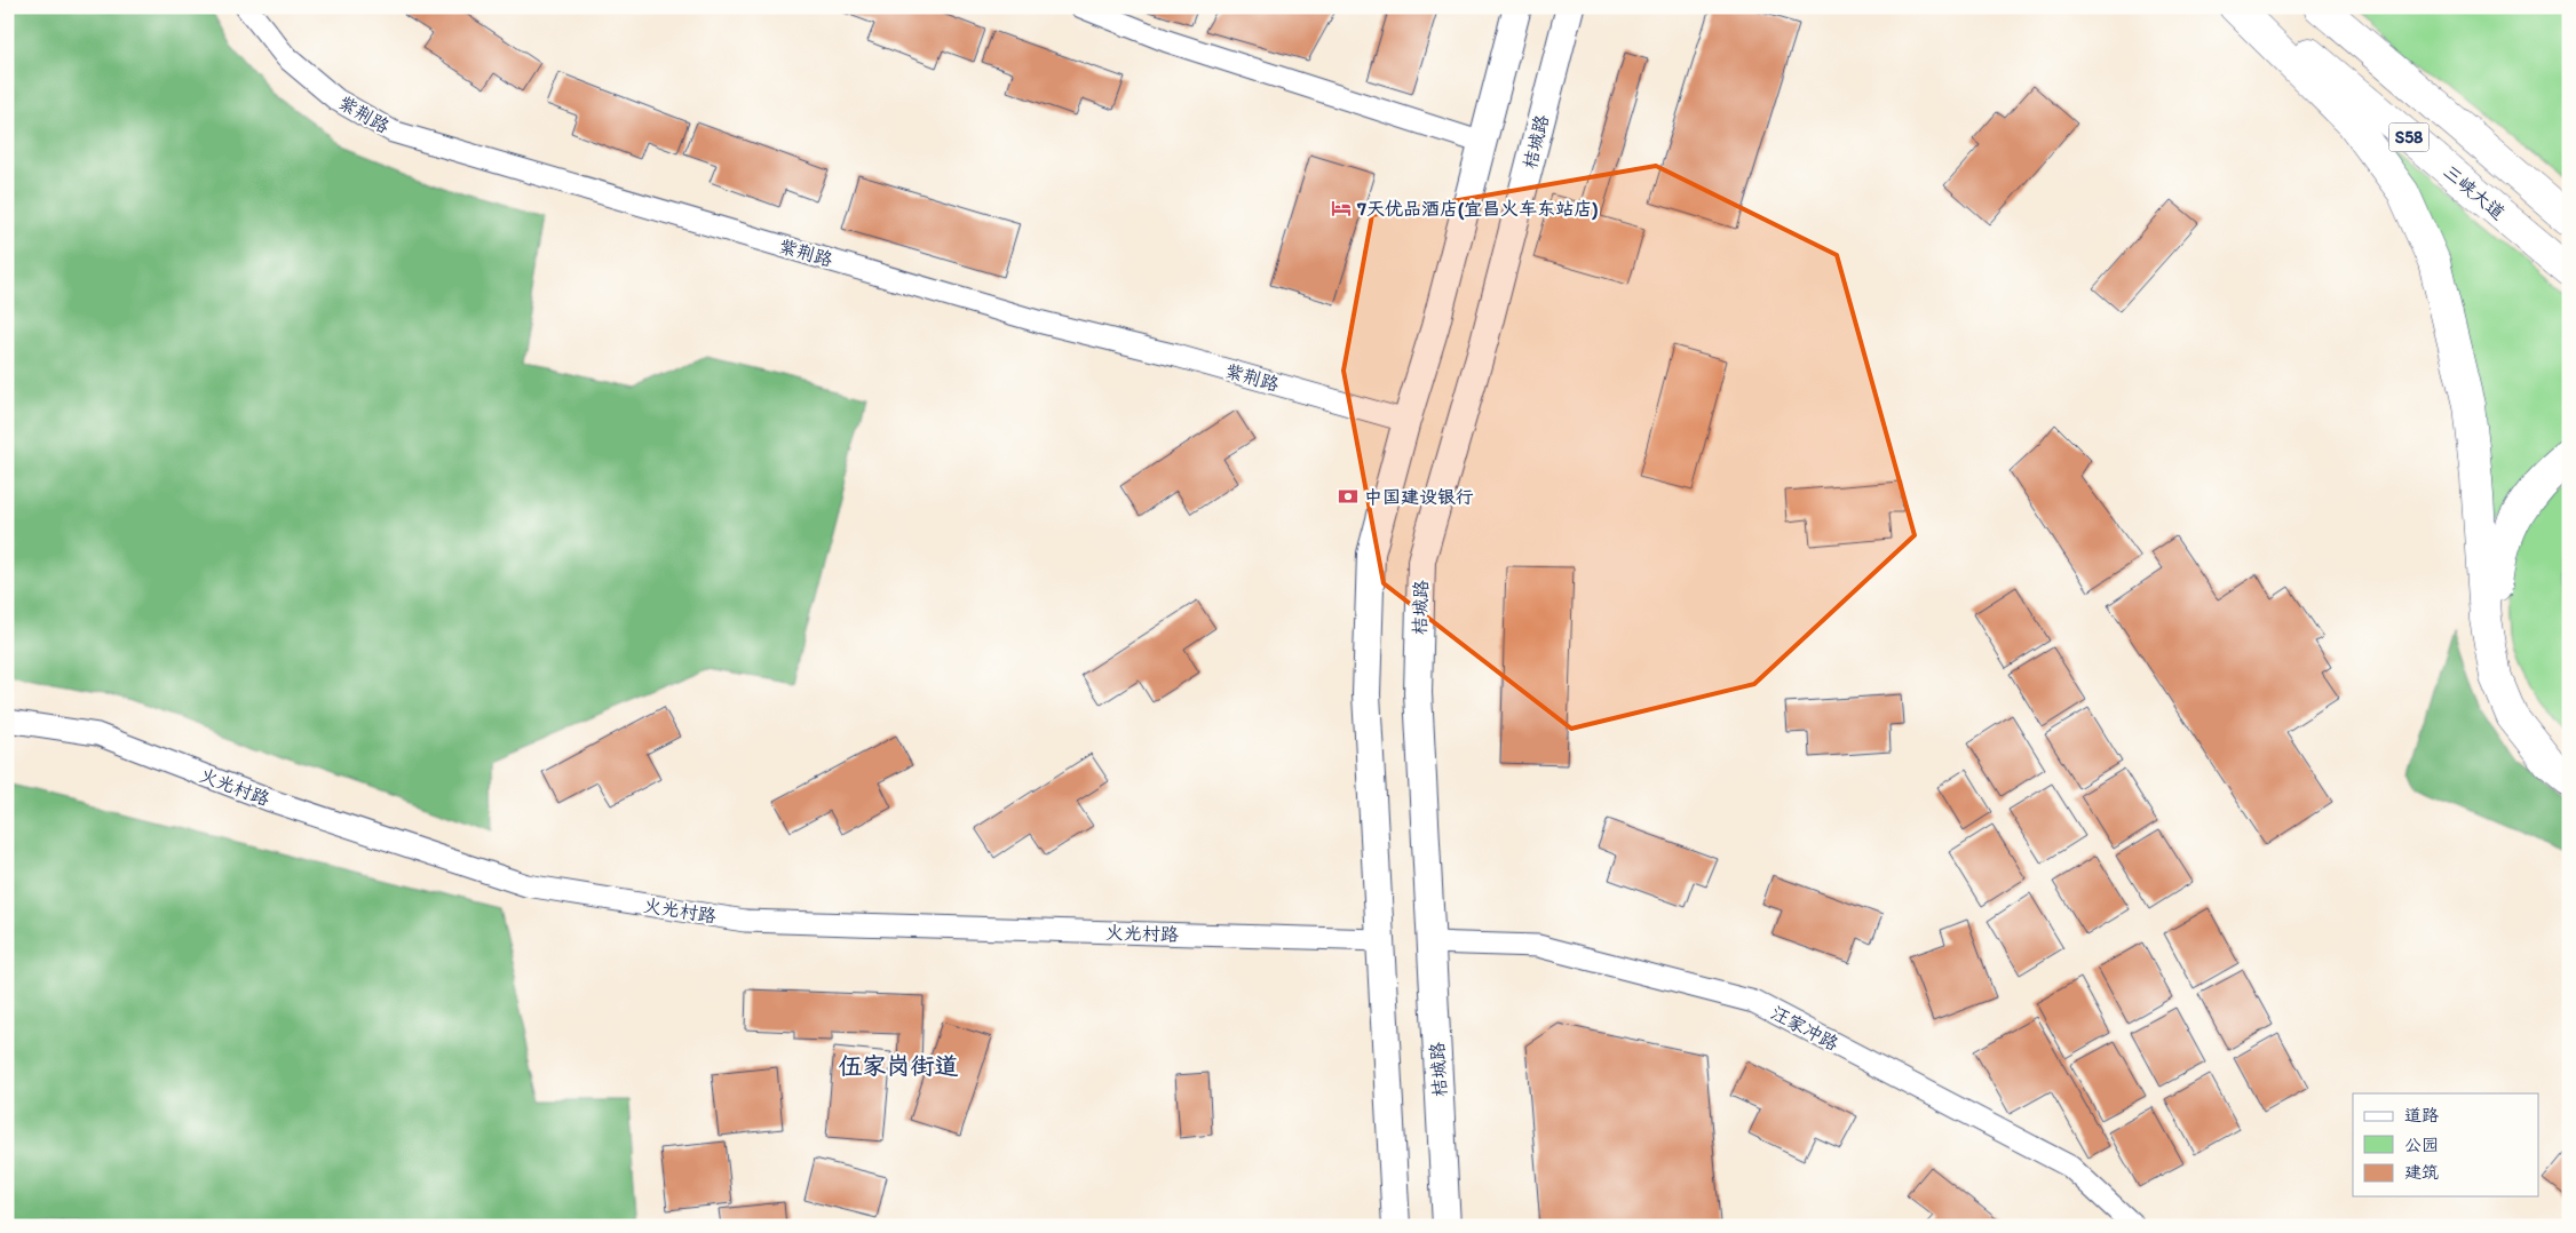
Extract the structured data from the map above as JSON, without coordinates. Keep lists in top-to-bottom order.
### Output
{
  "streets": {
    "highway": ["S58", "三峡大道"],
    "main road": ["桔城路"],
    "street": ["紫荆路", "火光村路", "汪家冲路"]
  },
  "crossings": [
    ["桔城路", "汪家冲路"]
  ],
  "districts": ["伍家岗街道"],
  "places": {
    "hotel": ["7天优品酒店(宜昌火车东站店)"],
    "bank": ["中国建设银行"]
  },
  "legend": ["道路", "公园", "建筑"]
}
